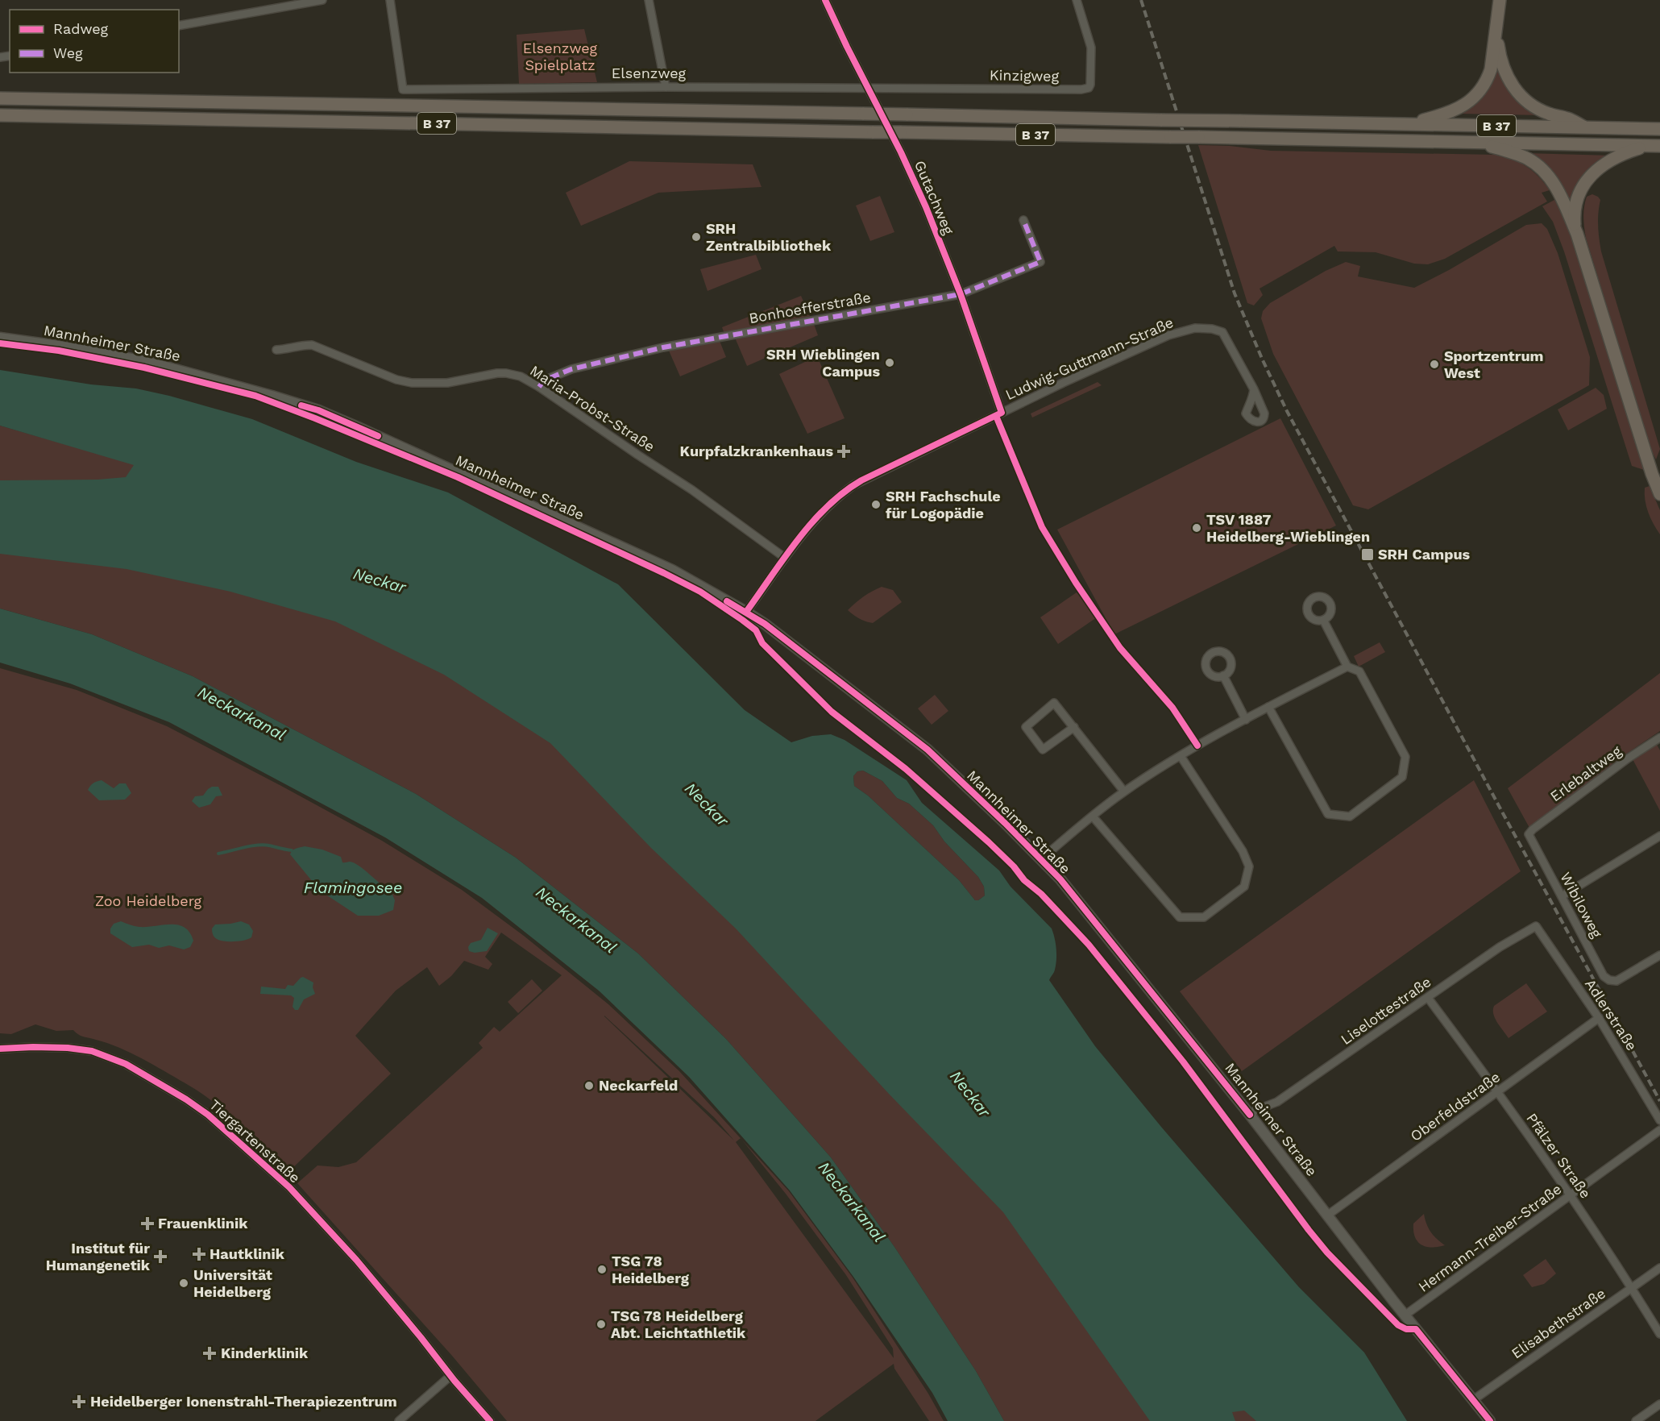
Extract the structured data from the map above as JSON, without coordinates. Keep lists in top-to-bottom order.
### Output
{
  "streets": {
    "highway": ["B 37"],
    "street": [
      "Elsenzweg",
      "Kinzigweg",
      "Gutachweg",
      "Bonhoefferstraße",
      "Mannheimer Straße",
      "Ludwig-Guttmann-Straße",
      "Maria-Probst-Straße",
      "Erlebaltweg",
      "Wibiloweg",
      "Liselottestraße",
      "Adlerstraße",
      "Oberfeldstraße",
      "Tiergartenstraße",
      "Pfälzer Straße",
      "Hermann-Treiber-Straße",
      "Elisabethstraße"
    ]
  },
  "crossings": [
    ["Elsenzweg", "Kinzigweg"],
    ["Elsenzweg", "Gutachweg"],
    ["Kinzigweg", "Gutachweg"],
    ["Gutachweg", "Bonhoefferstraße"],
    ["Gutachweg", "Ludwig-Guttmann-Straße"],
    ["Bonhoefferstraße", "Maria-Probst-Straße"],
    ["Mannheimer Straße", "Ludwig-Guttmann-Straße"],
    ["Mannheimer Straße", "Liselottestraße"],
    ["Mannheimer Straße", "Oberfeldstraße"],
    ["Mannheimer Straße", "Hermann-Treiber-Straße"],
    ["Mannheimer Straße", "Elisabethstraße"],
    ["Ludwig-Guttmann-Straße", "Maria-Probst-Straße"],
    ["Erlebaltweg", "Wibiloweg"],
    ["Liselottestraße", "Adlerstraße"],
    ["Liselottestraße", "Pfälzer Straße"],
    ["Adlerstraße", "Oberfeldstraße"],
    ["Oberfeldstraße", "Pfälzer Straße"],
    ["Pfälzer Straße", "Hermann-Treiber-Straße"],
    ["Pfälzer Straße", "Elisabethstraße"]
  ],
  "water": ["Neckar", "Neckarkanal", "Flamingosee"],
  "parks": ["Elsenzweg Spielplatz", "Zoo Heidelberg"],
  "places": {
    "other": [
      "SRH Zentralbibliothek",
      "SRH Wieblingen Campus",
      "Sportzentrum West",
      "SRH Fachschule für Logopädie",
      "TSV 1887 Heidelberg-Wieblingen",
      "Neckarfeld",
      "TSG 78 Heidelberg",
      "Universität Heidelberg",
      "TSG 78 Heidelberg Abt. Leichtathletik"
    ],
    "health": [
      "Kurpfalzkrankenhaus",
      "Frauenklinik",
      "Hautklinik",
      "Institut für Humangenetik",
      "Kinderklinik",
      "Heidelberger Ionenstrahl-Therapiezentrum"
    ],
    "transit": ["SRH Campus"]
  },
  "legend": ["Radweg", "Weg"]
}
